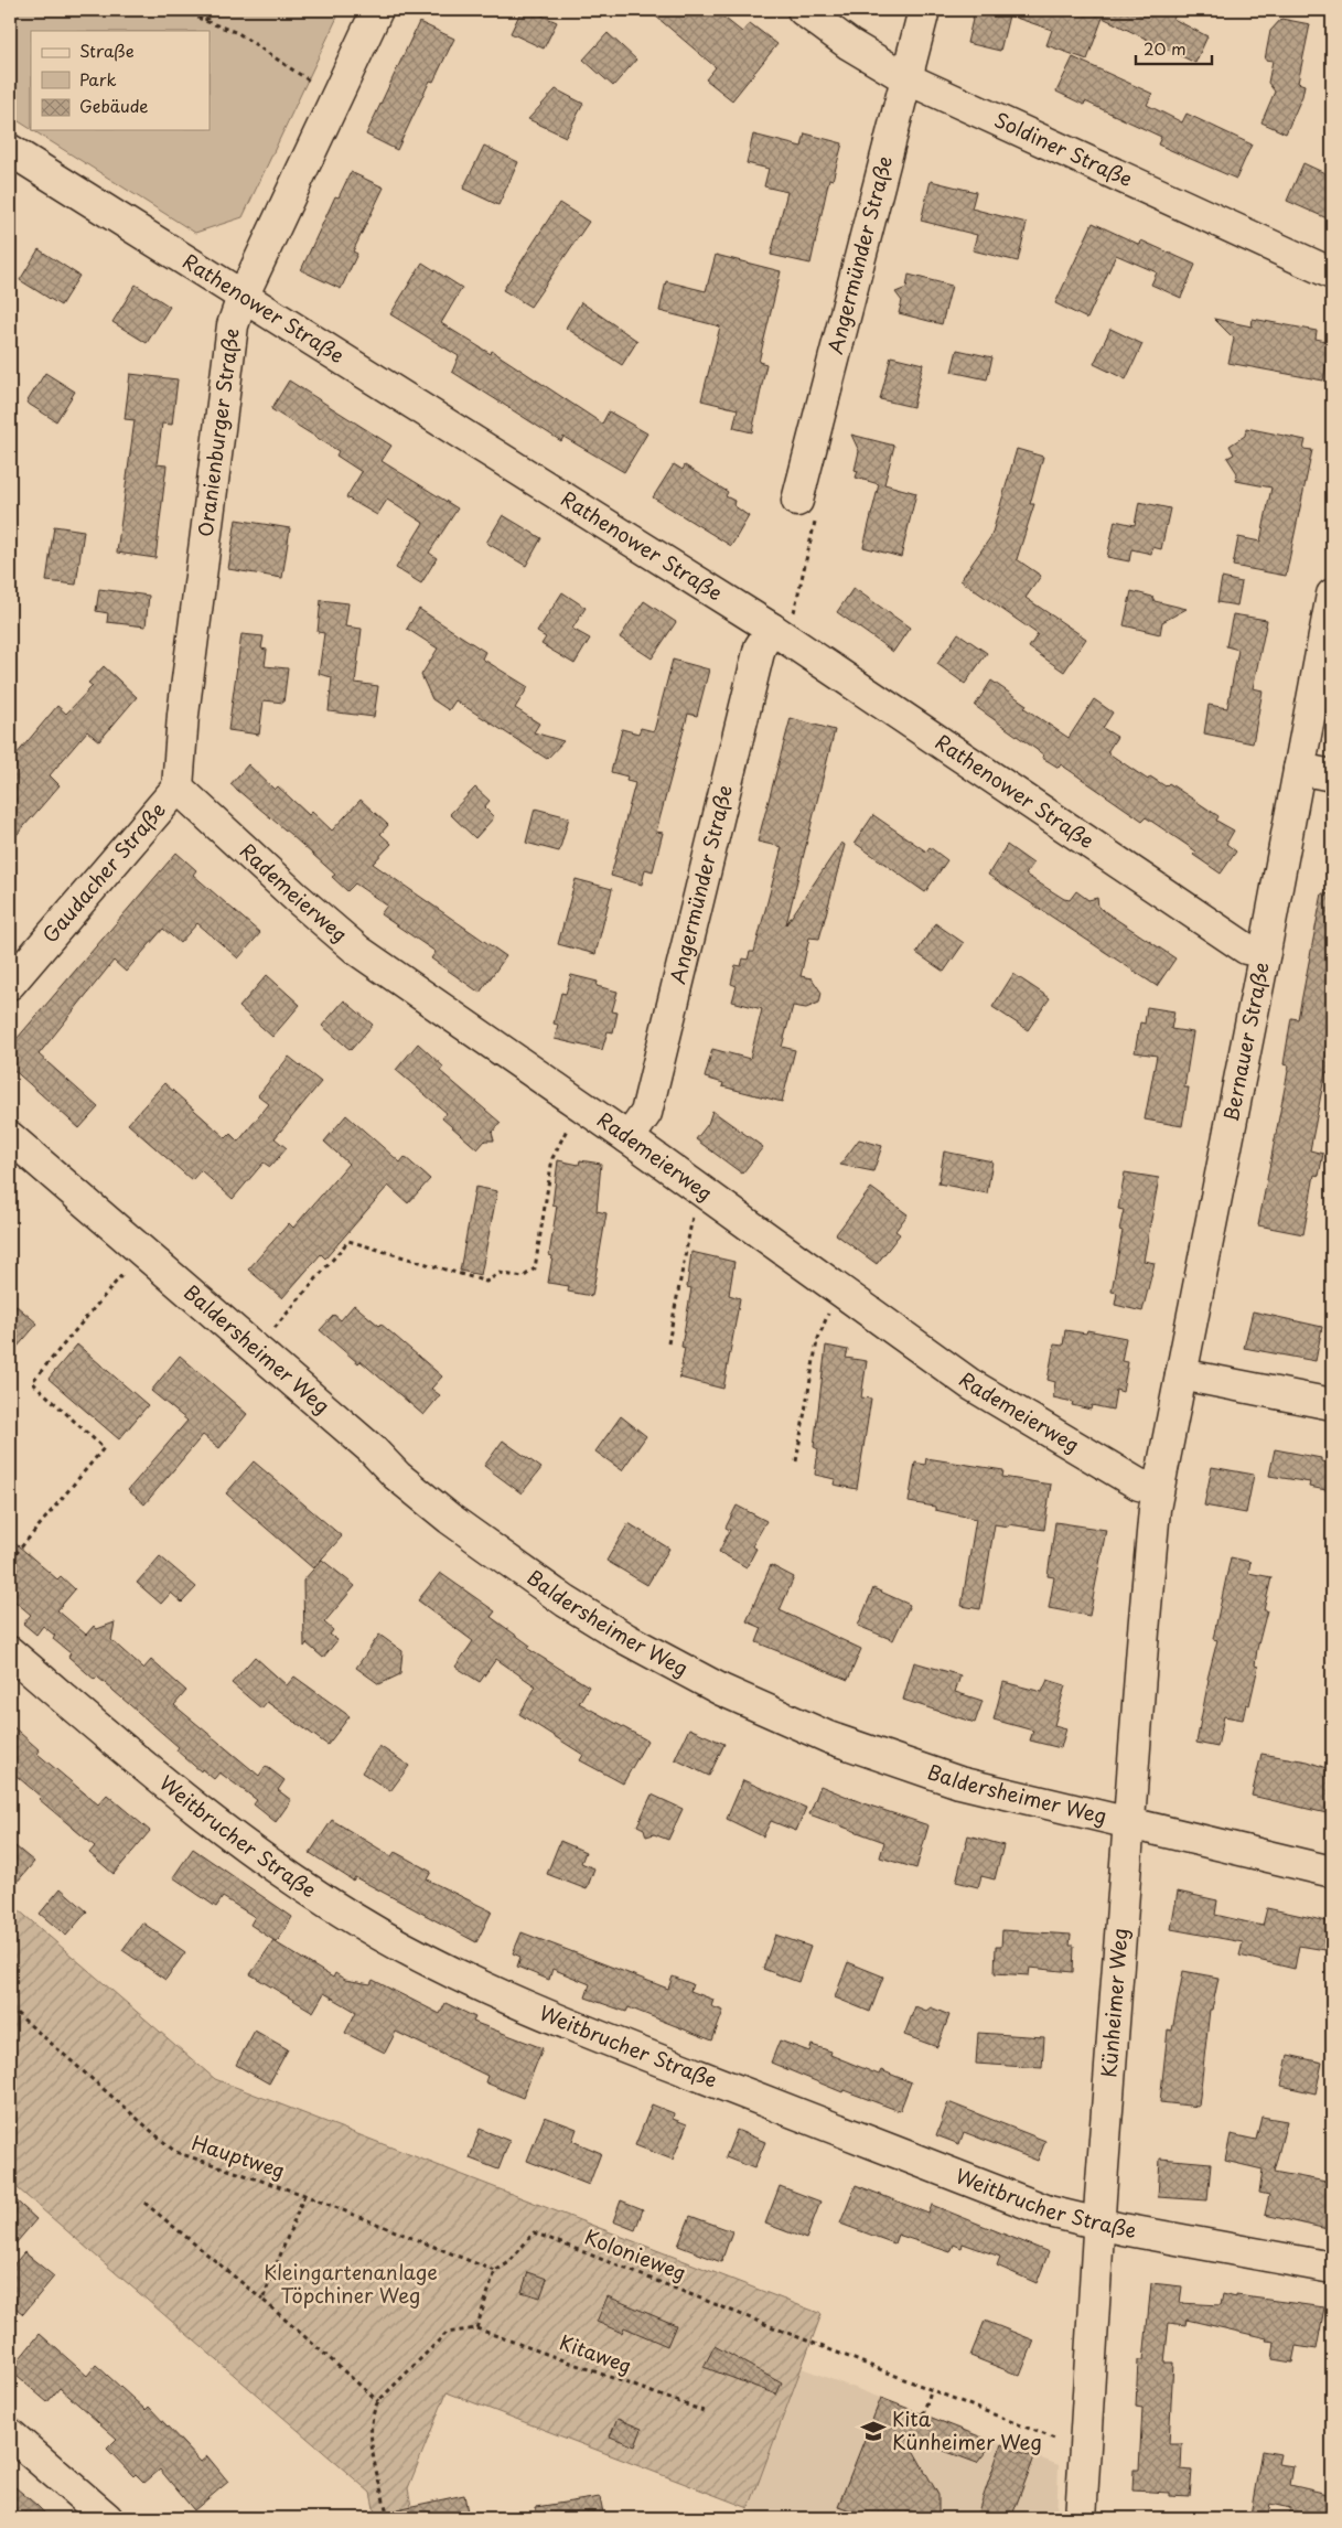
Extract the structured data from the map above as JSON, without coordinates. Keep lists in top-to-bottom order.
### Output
{
  "streets": {
    "street": [
      "Soldiner Straße",
      "Angermünder Straße",
      "Rathenower Straße",
      "Oranienburger Straße",
      "Gaudacher Straße",
      "Rademeierweg",
      "Bernauer Straße",
      "Baldersheimer Weg",
      "Weitbrucher Straße",
      "Künheimer Weg"
    ],
    "path": ["Hauptweg", "Kolonieweg", "Kitaweg"]
  },
  "crossings": [
    ["Soldiner Straße", "Angermünder Straße"],
    ["Angermünder Straße", "Rathenower Straße"],
    ["Angermünder Straße", "Rademeierweg"],
    ["Rathenower Straße", "Oranienburger Straße"],
    ["Rathenower Straße", "Bernauer Straße"],
    ["Oranienburger Straße", "Gaudacher Straße"],
    ["Oranienburger Straße", "Rademeierweg"],
    ["Gaudacher Straße", "Rademeierweg"],
    ["Rademeierweg", "Bernauer Straße"],
    ["Rademeierweg", "Künheimer Weg"],
    ["Bernauer Straße", "Künheimer Weg"],
    ["Baldersheimer Weg", "Künheimer Weg"],
    ["Weitbrucher Straße", "Künheimer Weg"],
    ["Hauptweg", "Kolonieweg"]
  ],
  "parks": ["Kleingartenanlage Töpchiner Weg"],
  "places": {
    "school or university": ["Kita Künheimer Weg"]
  },
  "legend": ["Straße", "Park", "Gebäude"],
  "scale_bar": "20 m"
}
